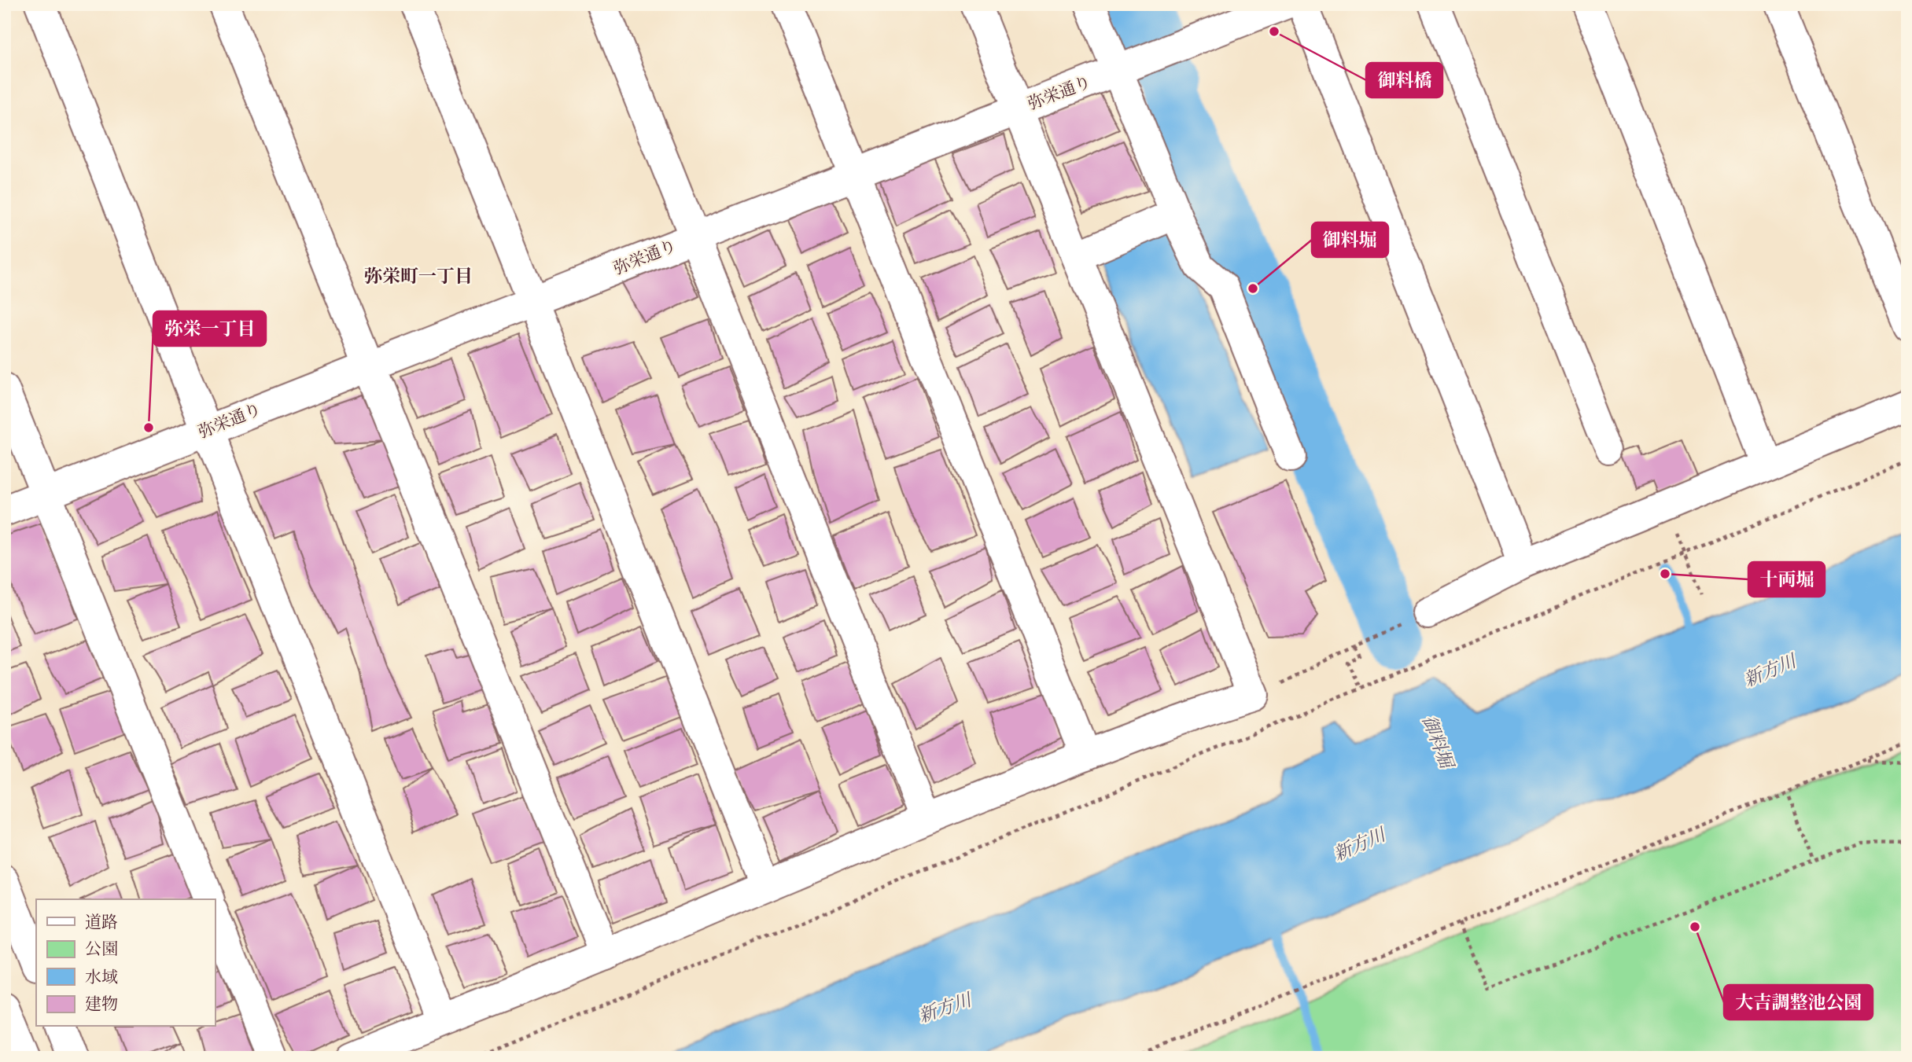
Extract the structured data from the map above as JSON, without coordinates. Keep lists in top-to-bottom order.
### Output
{
  "streets": {
    "street": ["弥栄通り"]
  },
  "districts": ["弥栄町一丁目"],
  "water": ["新方川", "御料堀"],
  "places": [
    "御料橋",
    "御料堀",
    "弥栄一丁目",
    "十両堀",
    "大吉調整池公園"
  ],
  "legend": [
    "道路",
    "公園",
    "水域",
    "建物"
  ]
}
